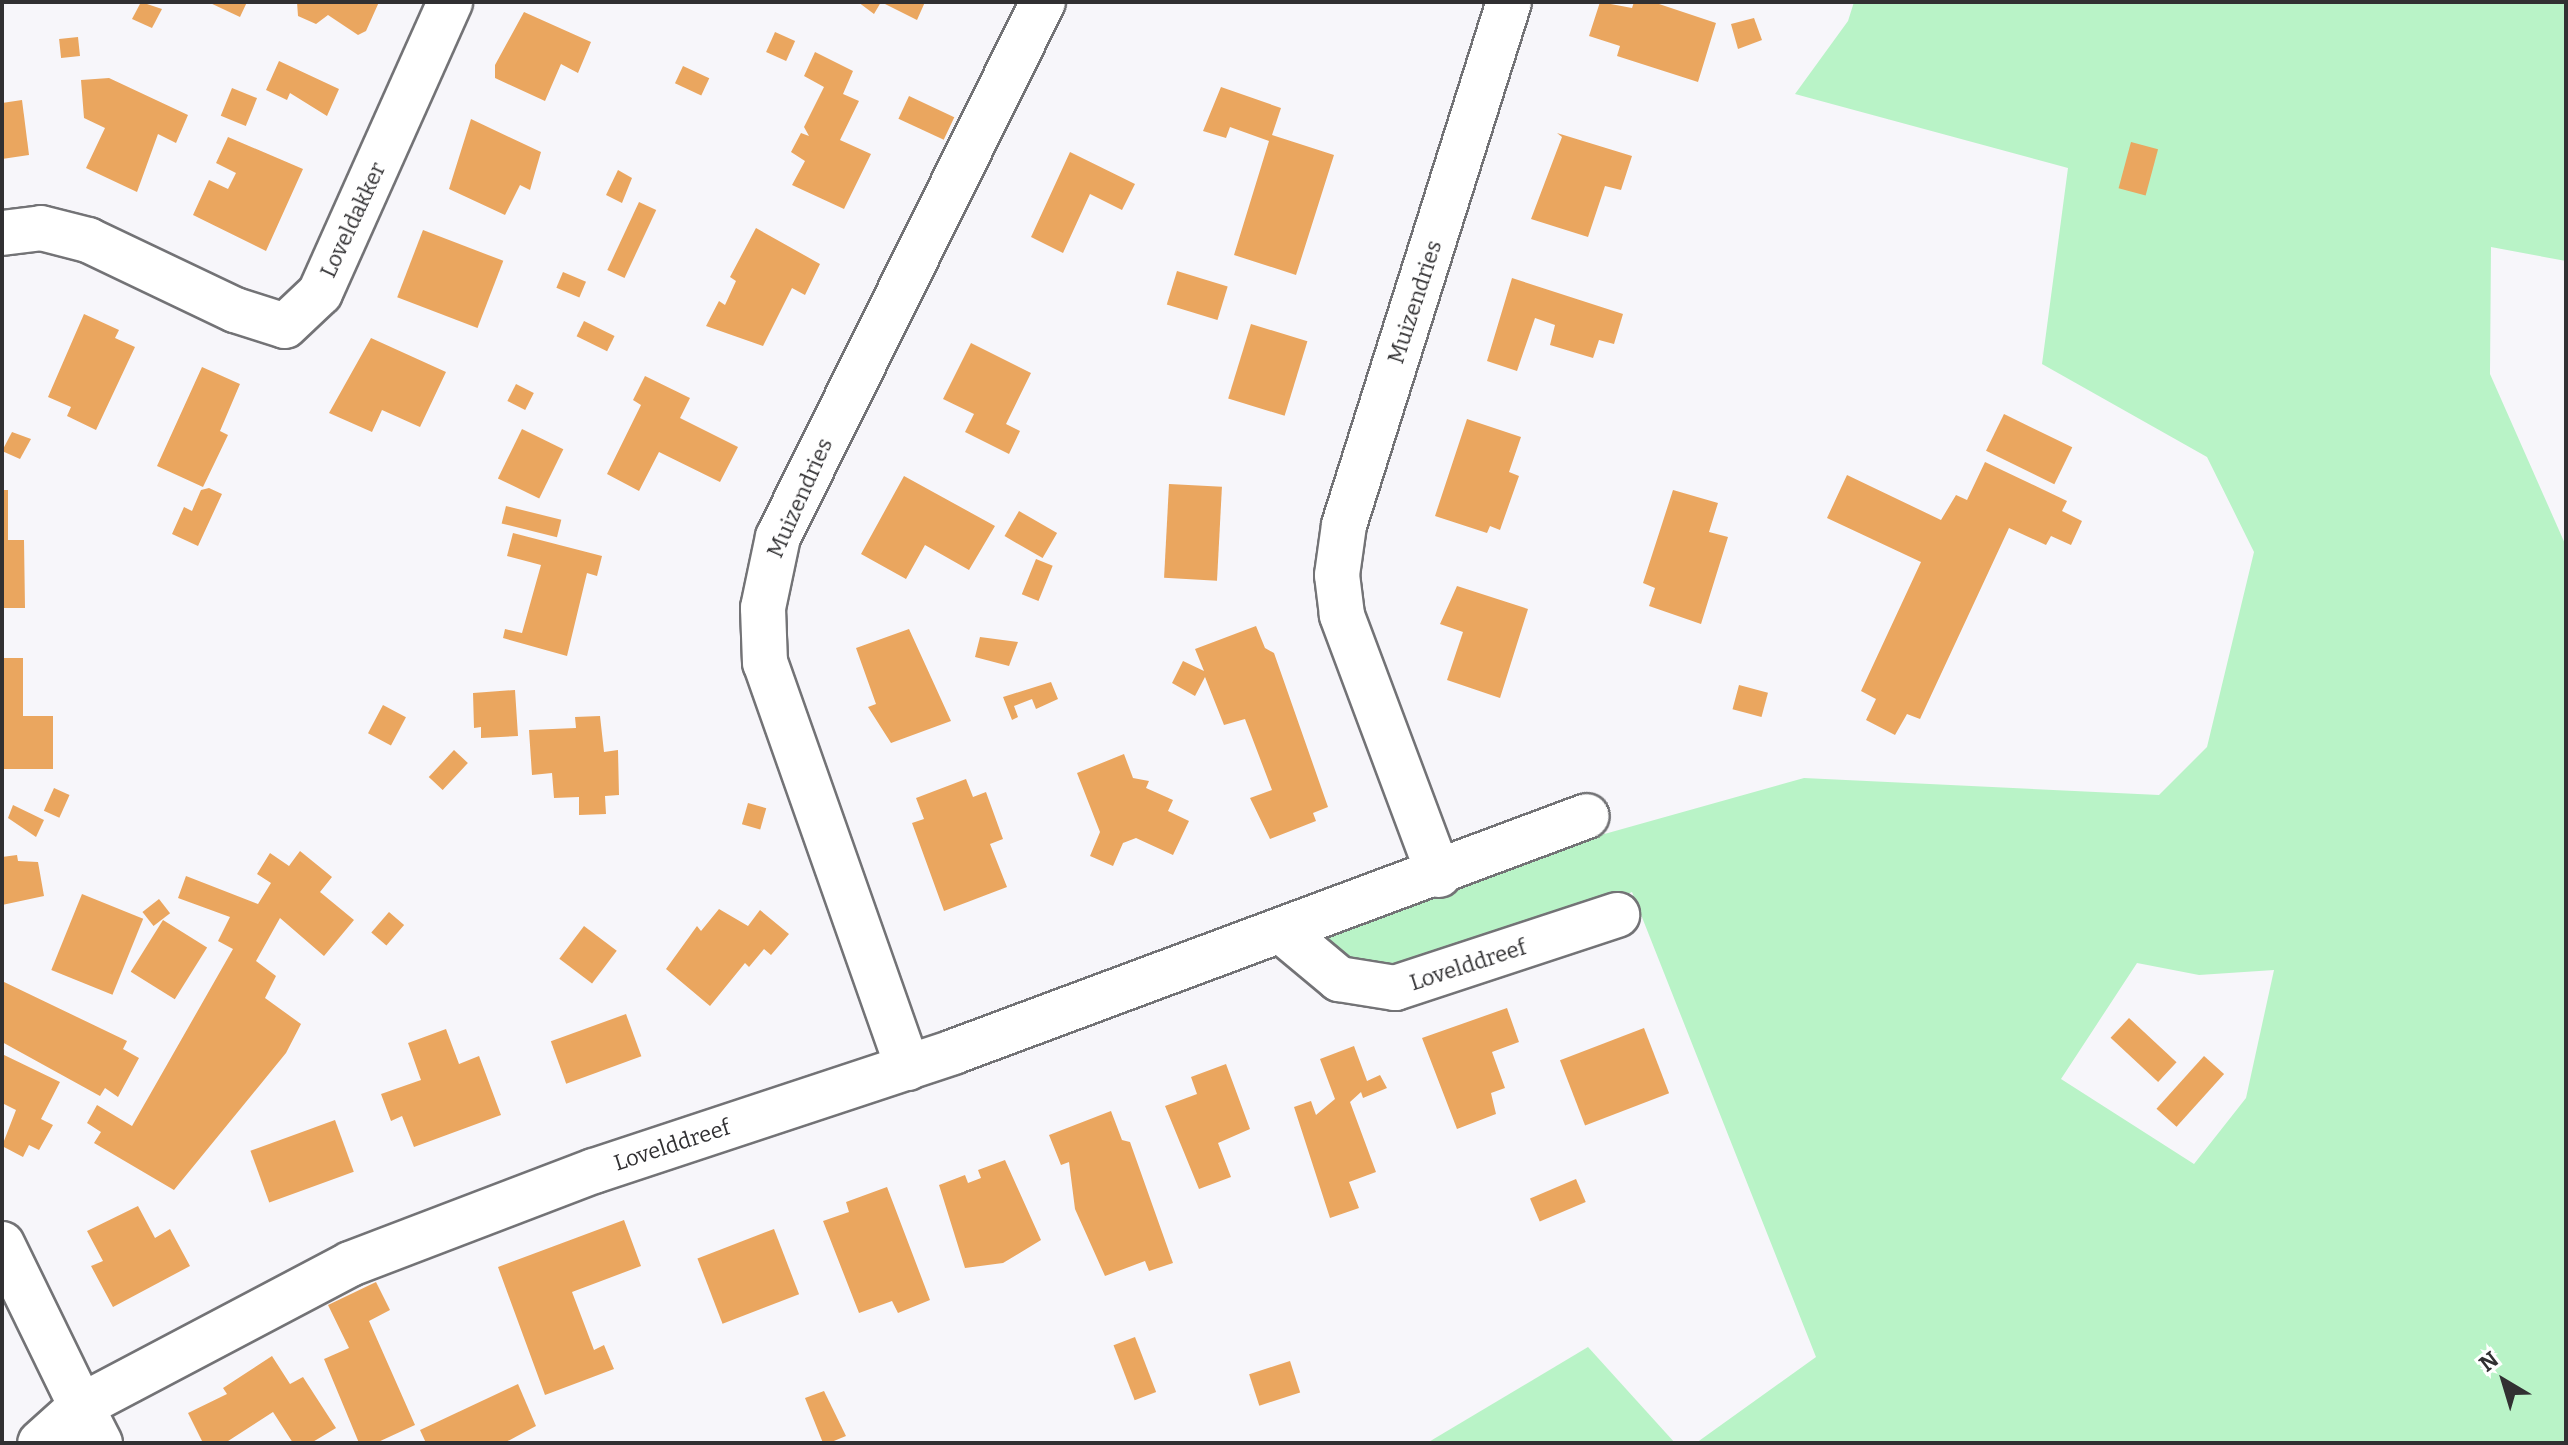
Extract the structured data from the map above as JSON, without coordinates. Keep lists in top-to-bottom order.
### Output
{
  "streets": {
    "street": ["Loveldakker", "Muizendries", "Lovelddreef"]
  },
  "crossings": [
    ["Muizendries", "Lovelddreef"]
  ],
  "north": "top left"
}
